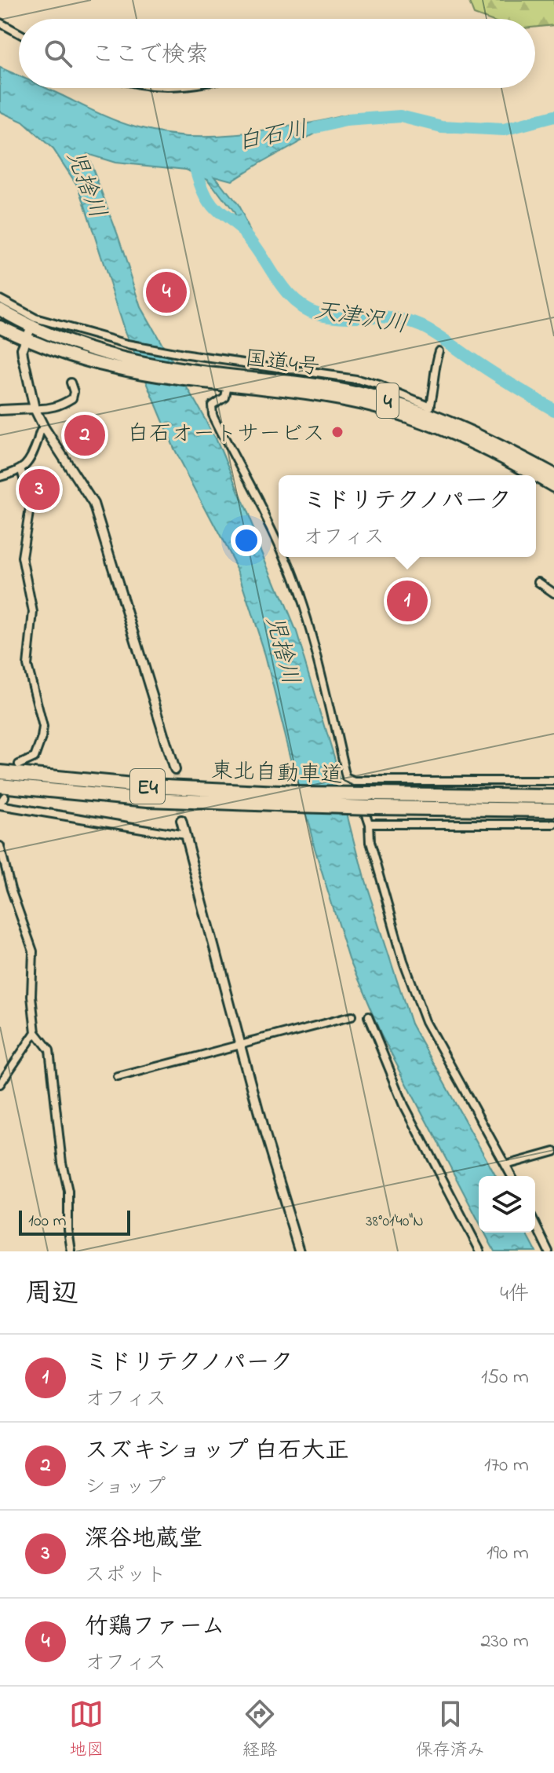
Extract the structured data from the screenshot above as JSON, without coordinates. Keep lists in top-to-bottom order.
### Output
{
  "streets": {
    "highway": [
      "国道4号",
      "4",
      "東北自動車道",
      "E4"
    ]
  },
  "water": ["白石川", "児捨川", "天津沢川"],
  "places": ["白石オートサービス"],
  "scale_bar": "100 m",
  "page": {
    "search": "ここで検索",
    "pins": [
      "4",
      "2",
      "3",
      "1"
    ],
    "popup": ["ミドリテクノパーク", "オフィス"],
    "scale": "100 m",
    "heading": ["周辺", "4件"],
    "list": [
      {
        "mark": "1",
        "name": "ミドリテクノパーク",
        "note": "オフィス",
        "value": "150 m"
      },
      {
        "mark": "2",
        "name": "スズキショップ 白石大正",
        "note": "ショップ",
        "value": "170 m"
      },
      {
        "mark": "3",
        "name": "深谷地蔵堂",
        "note": "スポット",
        "value": "190 m"
      },
      {
        "mark": "4",
        "name": "竹鶏ファーム",
        "note": "オフィス",
        "value": "230 m"
      }
    ],
    "nav": ["地図", "経路", "保存済み"]
  },
  "coordinates": ["38°01'40\"N"]
}
